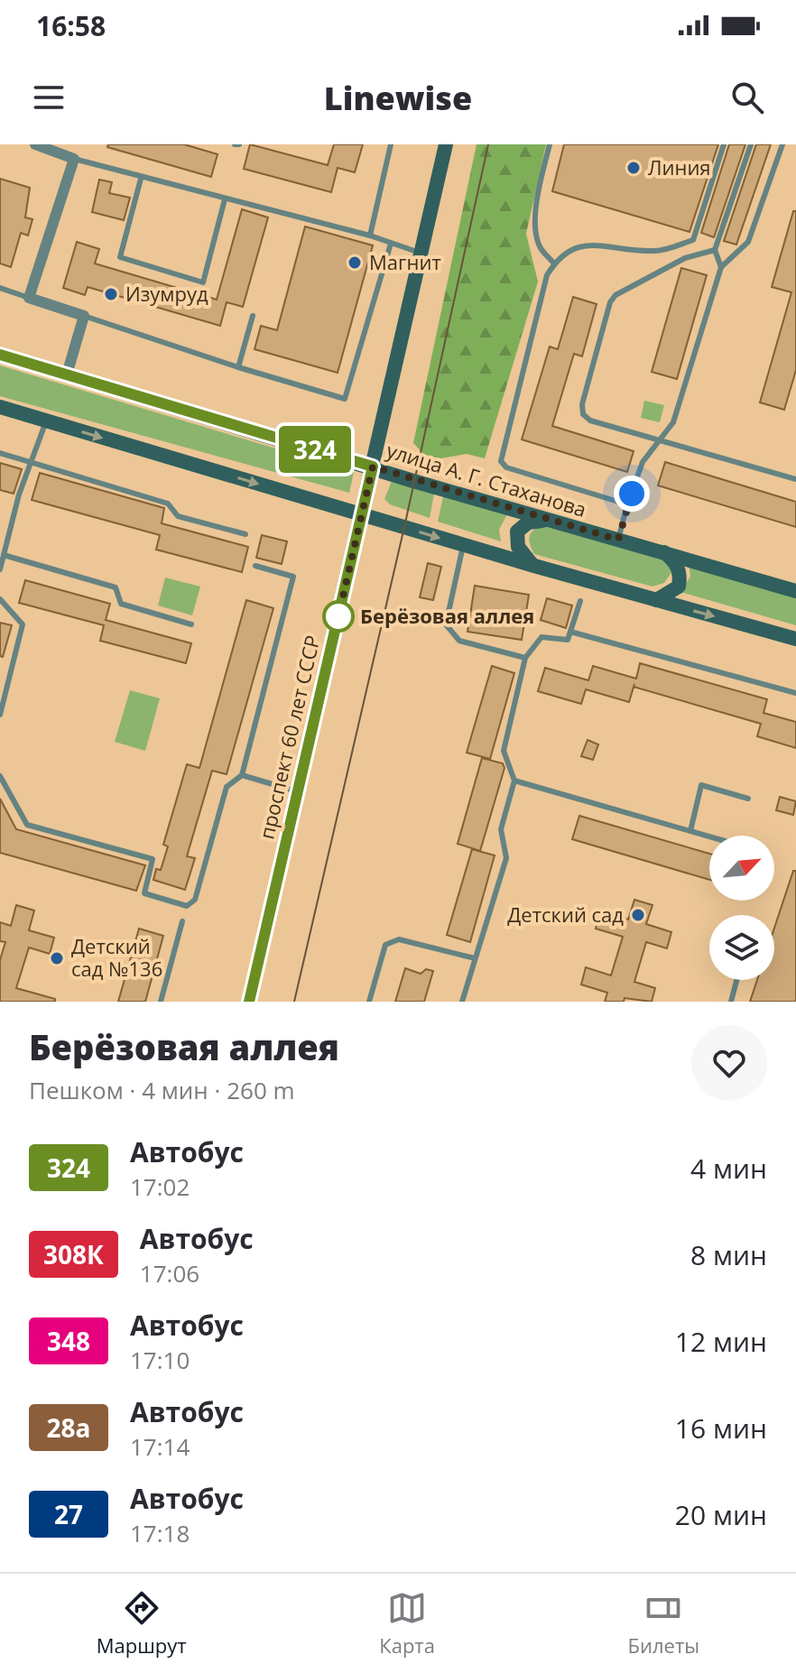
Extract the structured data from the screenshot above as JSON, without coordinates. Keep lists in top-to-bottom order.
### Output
{
  "streets": {
    "main road": ["улица А. Г. Стаханова", "проспект 60 лет СССР"]
  },
  "crossings": [
    ["улица А. Г. Стаханова", "проспект 60 лет СССР"]
  ],
  "places": [
    "Линия",
    "Магнит",
    "Изумруд",
    "Берёзовая аллея",
    "Детский сад",
    "Детский сад №136"
  ],
  "lines": ["bus line 324"],
  "north": "top right",
  "page": {
    "status": "16:58",
    "header": "Linewise",
    "on_map": "324",
    "heading": ["Берёзовая аллея", "Пешком · 4 мин · 260 m"],
    "list": [
      {
        "mark": "324",
        "name": "Автобус",
        "note": "17:02",
        "value": "4 мин"
      },
      {
        "mark": "308К",
        "name": "Автобус",
        "note": "17:06",
        "value": "8 мин"
      },
      {
        "mark": "348",
        "name": "Автобус",
        "note": "17:10",
        "value": "12 мин"
      },
      {
        "mark": "28а",
        "name": "Автобус",
        "note": "17:14",
        "value": "16 мин"
      },
      {
        "mark": "27",
        "name": "Автобус",
        "note": "17:18",
        "value": "20 мин"
      }
    ],
    "tabs": ["Маршрут", "Карта", "Билеты"]
  }
}
